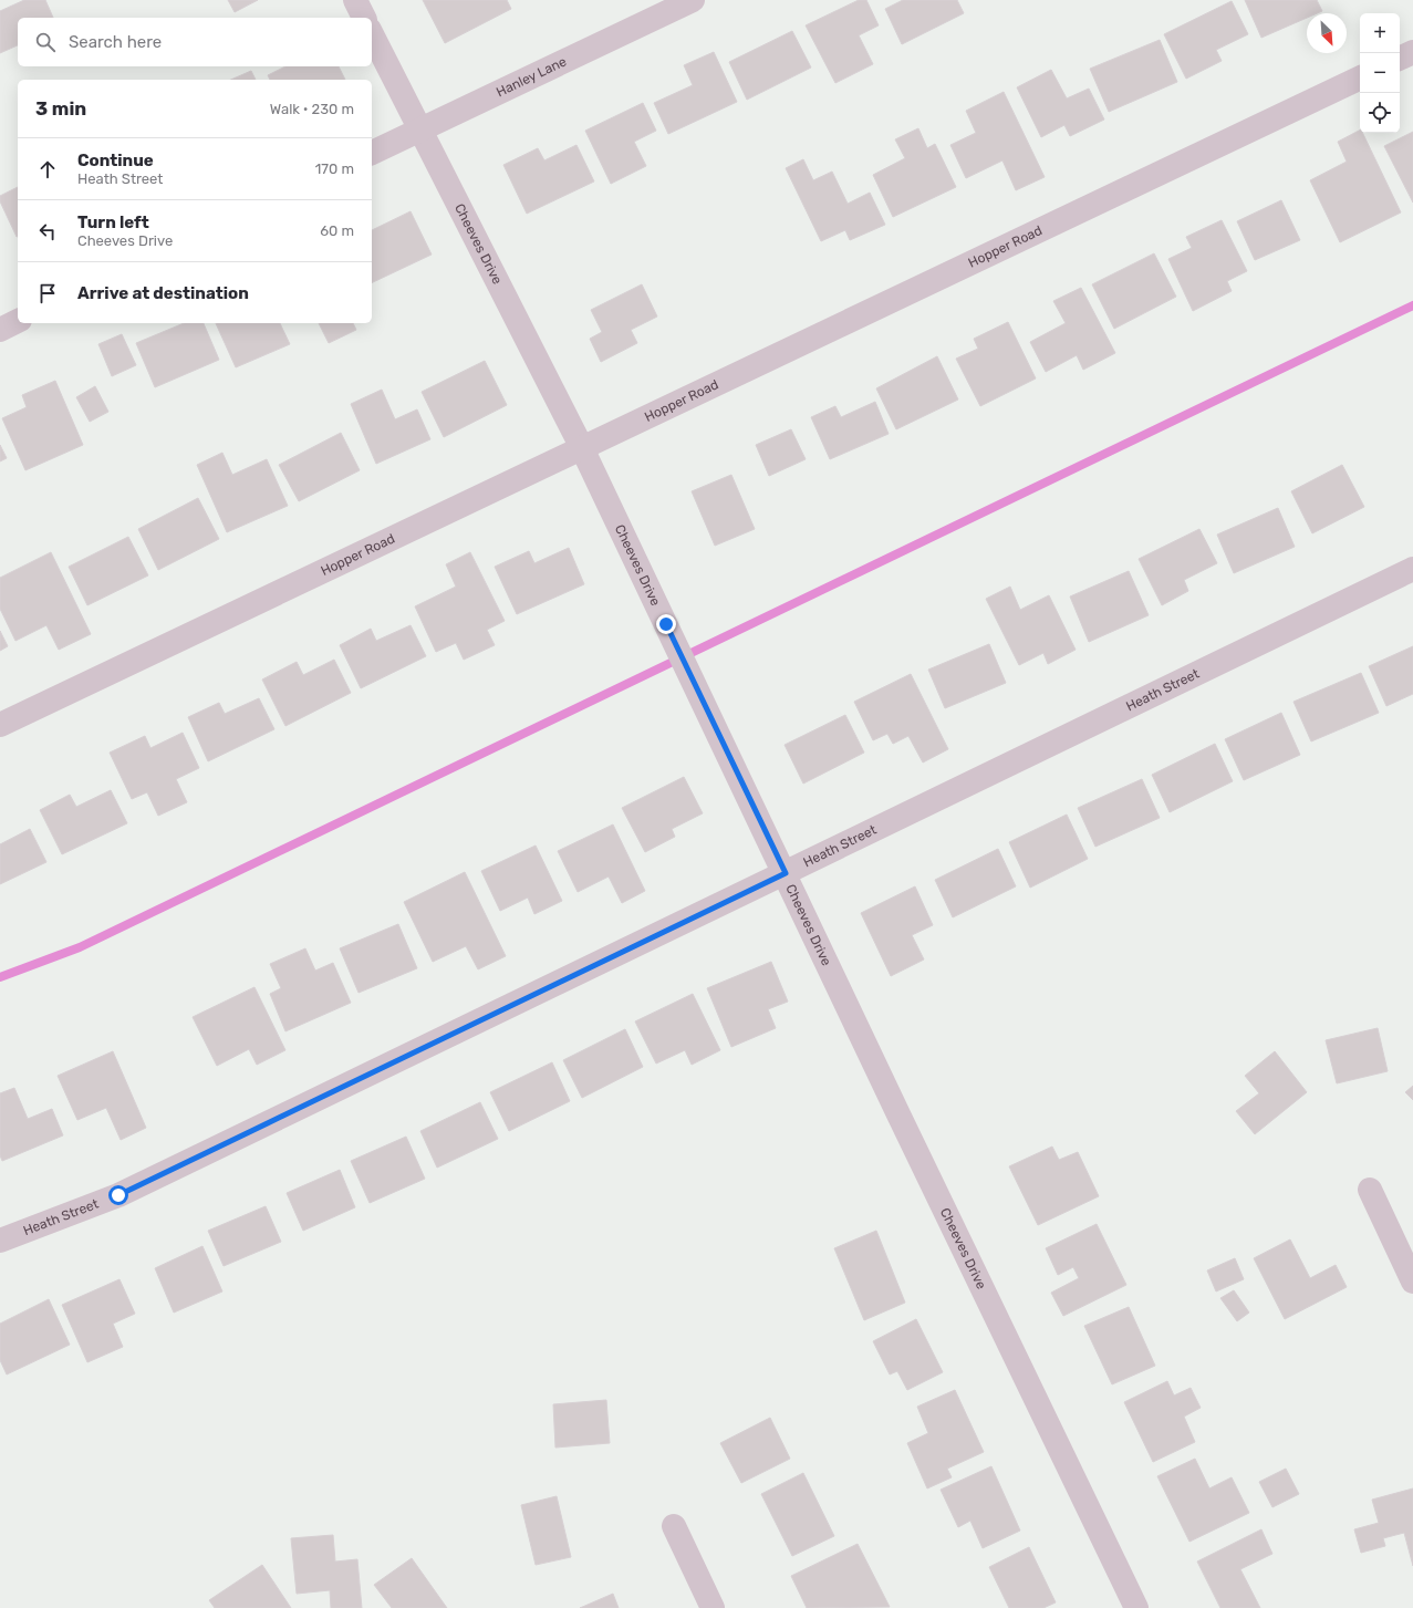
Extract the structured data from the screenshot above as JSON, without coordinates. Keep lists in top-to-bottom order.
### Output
{
  "streets": {
    "street": [
      "Hanley Lane",
      "Cheeves Drive",
      "Hopper Road",
      "Heath Street"
    ]
  },
  "crossings": [
    ["Hanley Lane", "Cheeves Drive"],
    ["Cheeves Drive", "Hopper Road"],
    ["Cheeves Drive", "Heath Street"]
  ],
  "north": "bottom right",
  "page": {
    "map_buttons": ["+", "−"],
    "search": "Search here",
    "heading": ["3 min", "Walk · 230 m"],
    "list": [
      ["Continue", "Heath Street", "170 m"],
      ["Turn left", "Cheeves Drive", "60 m"],
      "Arrive at destination"
    ]
  }
}
